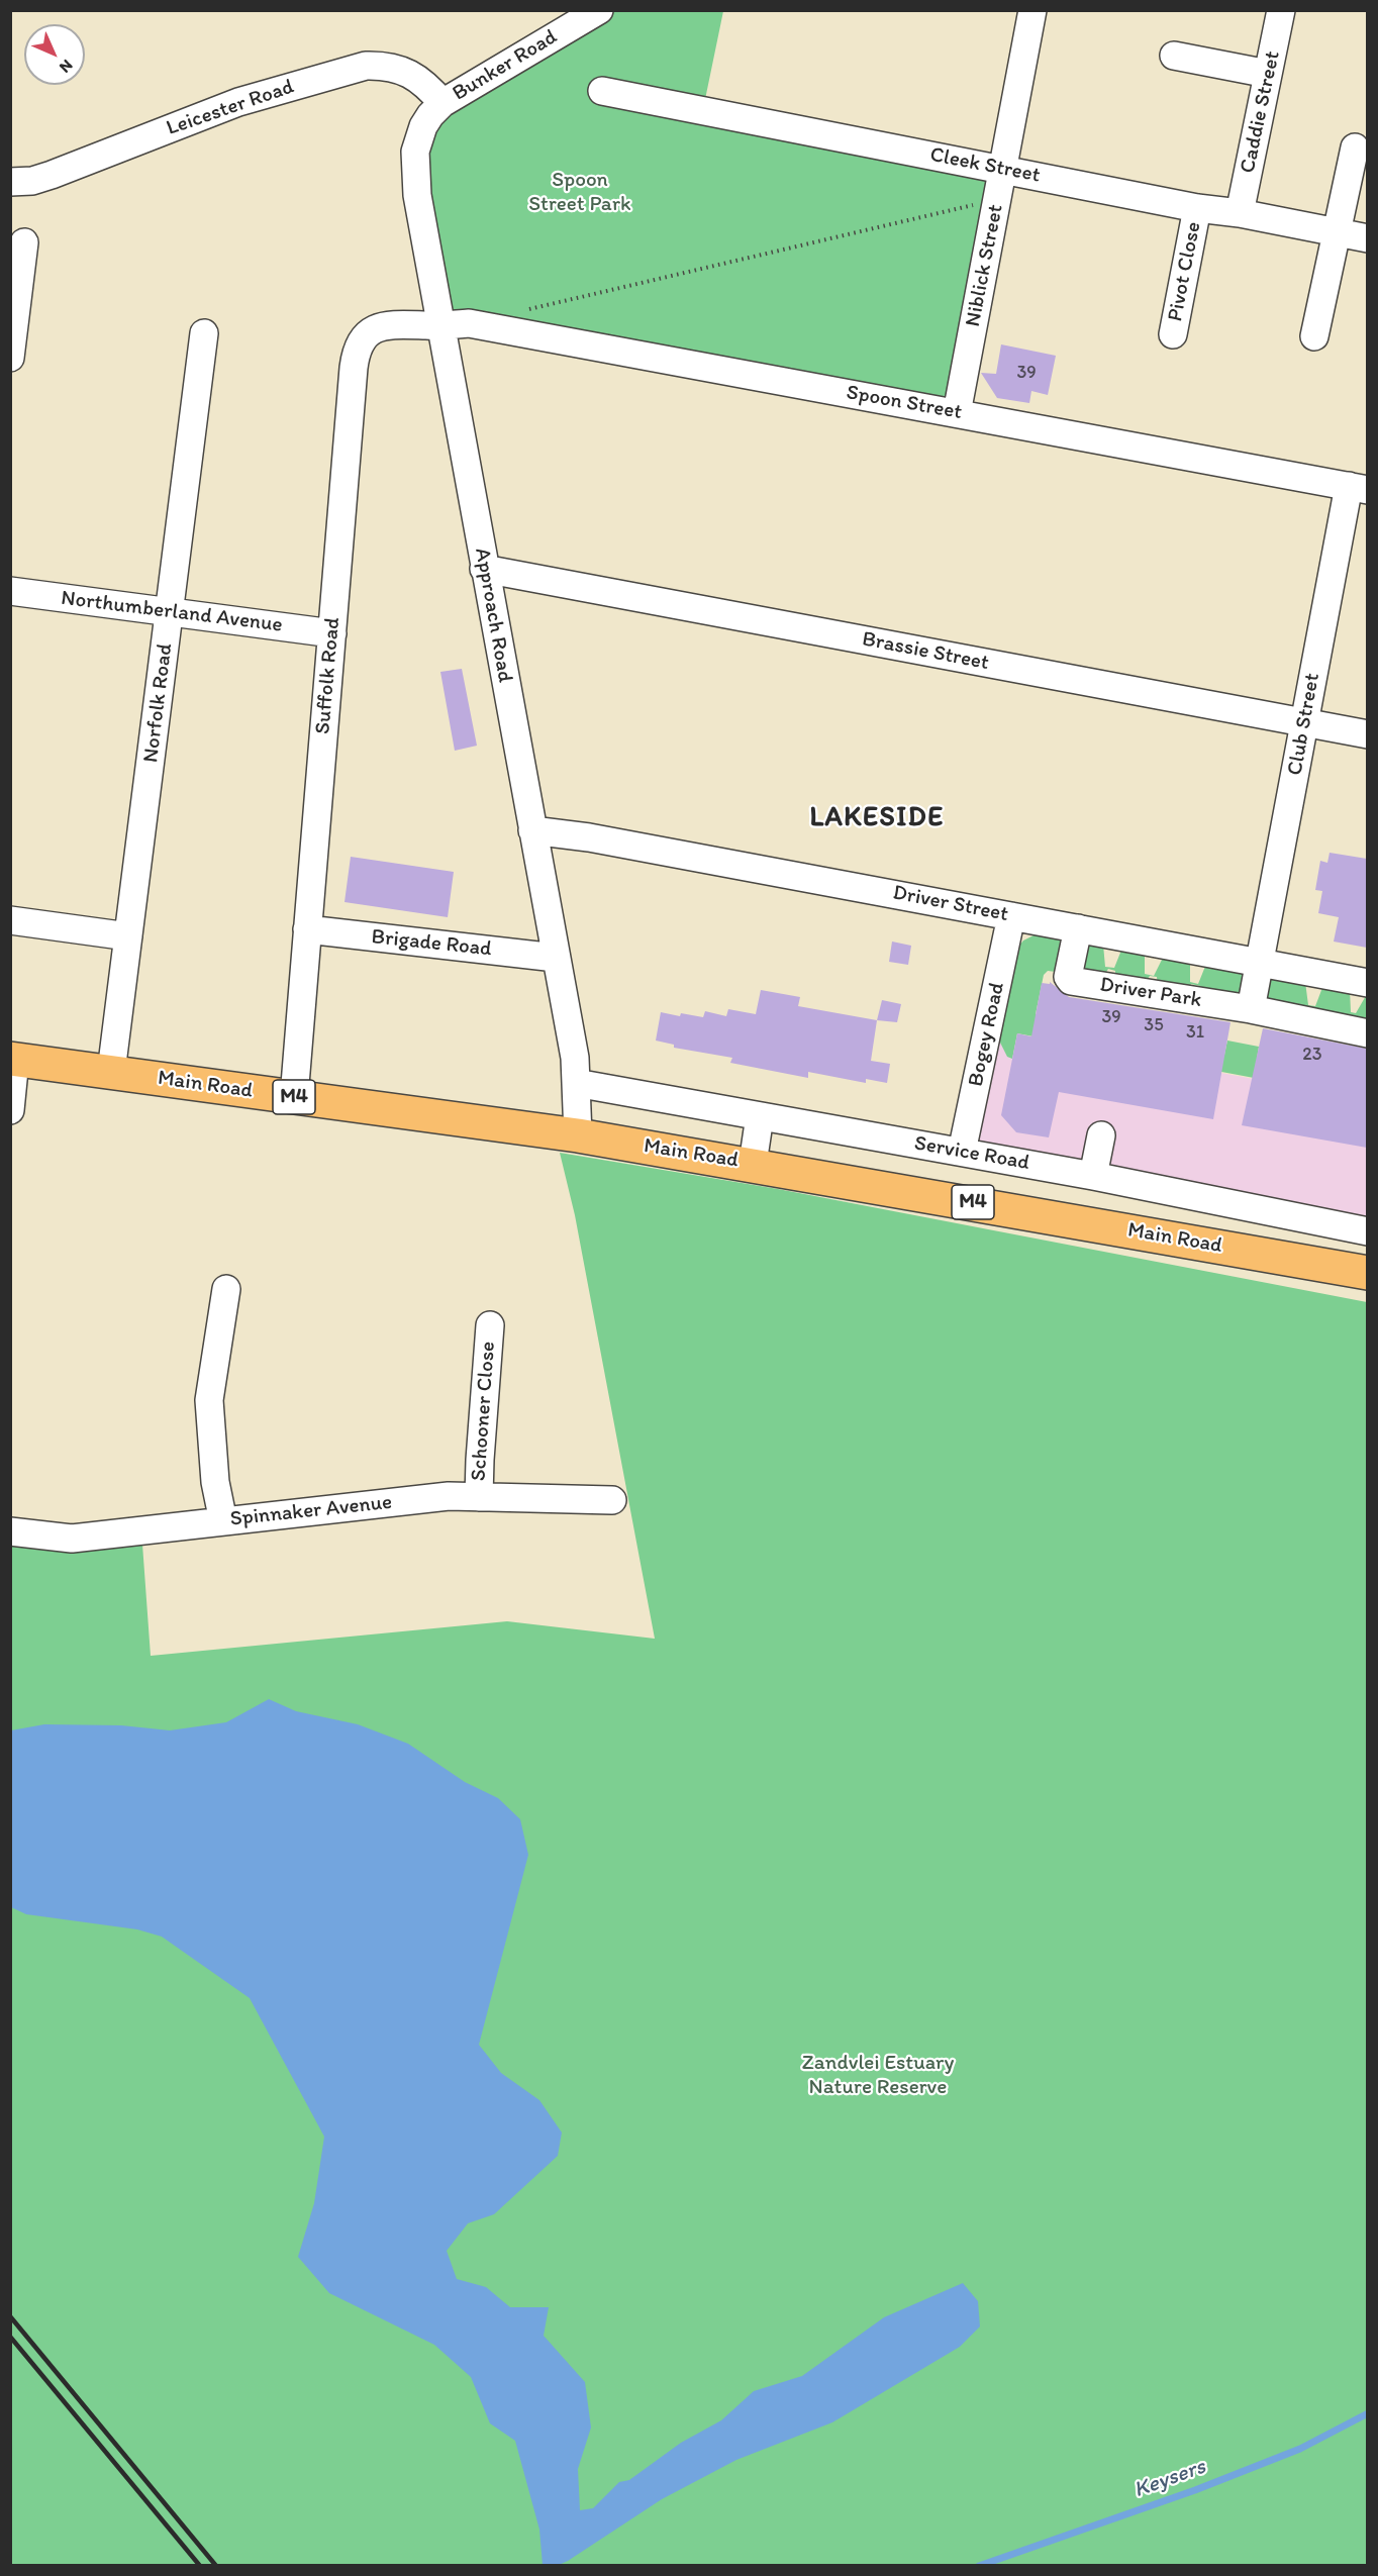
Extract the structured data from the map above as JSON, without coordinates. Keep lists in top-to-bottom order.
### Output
{
  "streets": {
    "main road": ["Main Road", "M4"],
    "street": [
      "Bunker Road",
      "Leicester Road",
      "Caddie Street",
      "Cleek Street",
      "Niblick Street",
      "Pivot Close",
      "Spoon Street",
      "Northumberland Avenue",
      "Approach Road",
      "Brassie Street",
      "Suffolk Road",
      "Norfolk Road",
      "Club Street",
      "Driver Street",
      "Brigade Road",
      "Driver Park",
      "Bogey Road",
      "Service Road",
      "Schooner Close",
      "Spinnaker Avenue"
    ]
  },
  "crossings": [
    ["Bunker Road", "Leicester Road"],
    ["Bunker Road", "Approach Road"],
    ["Leicester Road", "Approach Road"],
    ["Caddie Street", "Cleek Street"],
    ["Cleek Street", "Niblick Street"],
    ["Cleek Street", "Pivot Close"],
    ["Niblick Street", "Spoon Street"],
    ["Spoon Street", "Approach Road"],
    ["Spoon Street", "Suffolk Road"],
    ["Spoon Street", "Club Street"],
    ["Northumberland Avenue", "Suffolk Road"],
    ["Northumberland Avenue", "Norfolk Road"],
    ["Approach Road", "Brassie Street"],
    ["Approach Road", "Suffolk Road"],
    ["Approach Road", "Driver Street"],
    ["Approach Road", "Brigade Road"],
    ["Approach Road", "Main Road"],
    ["Approach Road", "Service Road"],
    ["Brassie Street", "Club Street"],
    ["Suffolk Road", "Brigade Road"],
    ["Suffolk Road", "Main Road"],
    ["Norfolk Road", "Main Road"],
    ["Club Street", "Driver Street"],
    ["Club Street", "Driver Park"],
    ["Driver Street", "Driver Park"],
    ["Driver Street", "Bogey Road"],
    ["Bogey Road", "Service Road"],
    ["Schooner Close", "Spinnaker Avenue"]
  ],
  "districts": ["LAKESIDE"],
  "water": ["Keysers"],
  "parks": ["Spoon Street Park", "Zandvlei Estuary Nature Reserve"],
  "house_numbers": [
    "39",
    "39",
    "35",
    "31",
    "23"
  ],
  "north": "bottom right"
}
